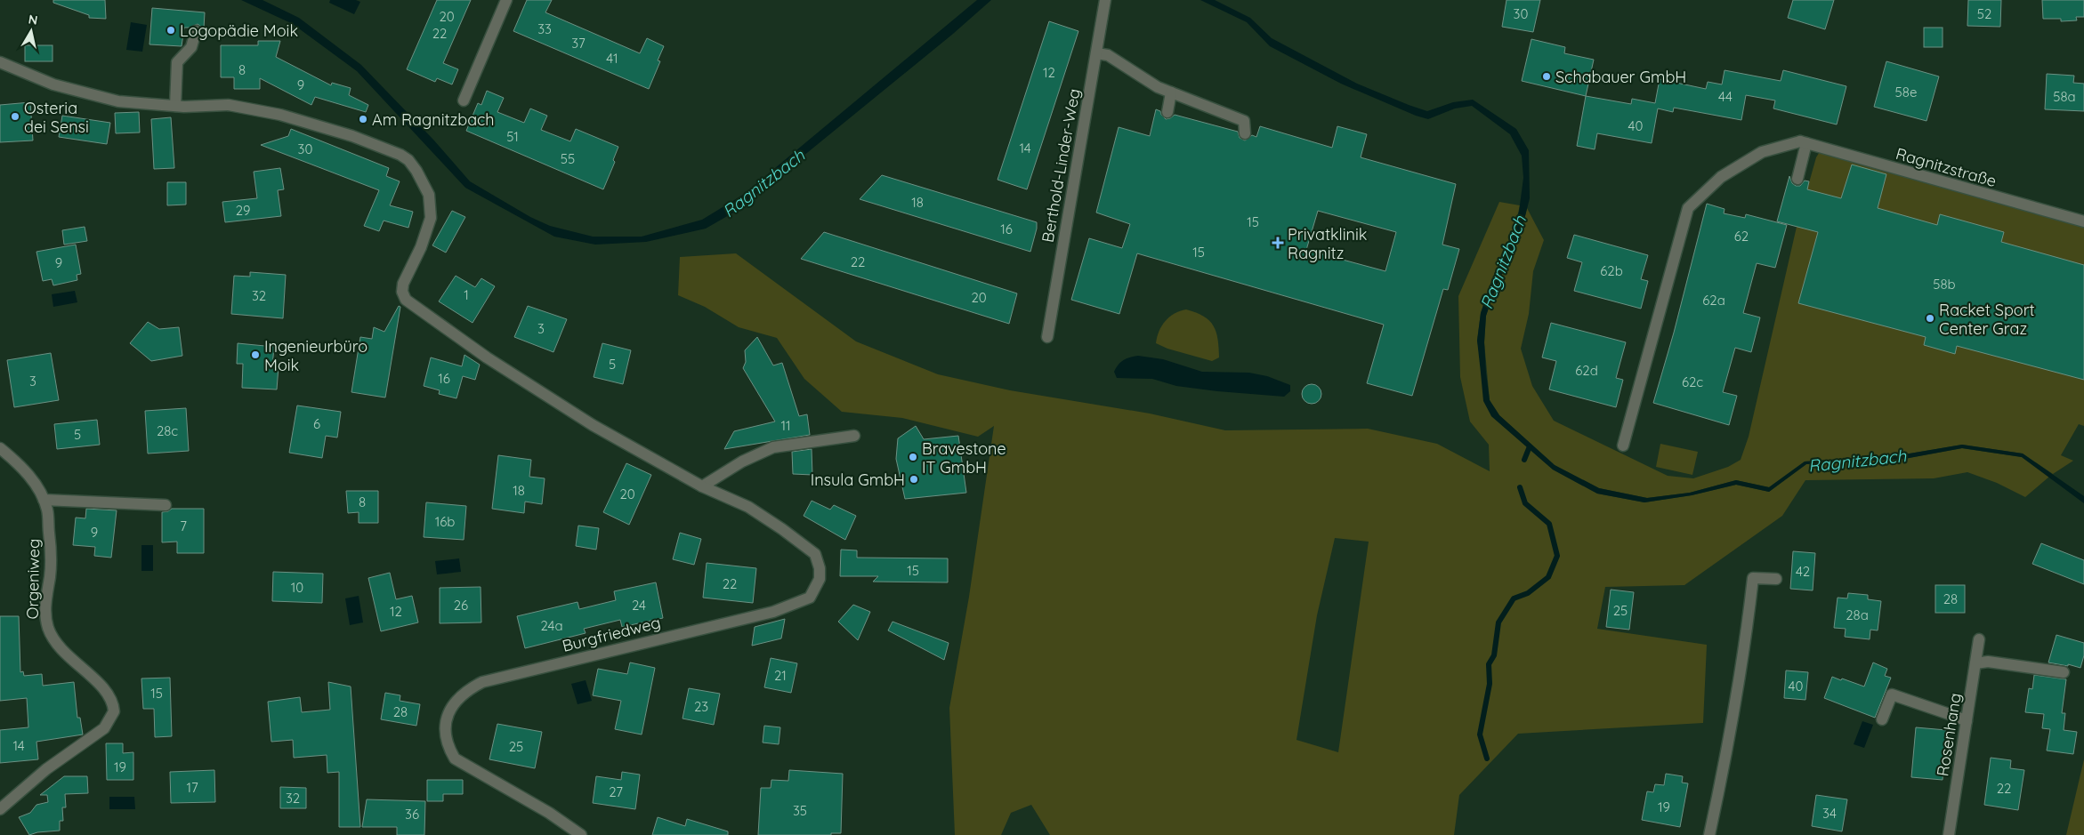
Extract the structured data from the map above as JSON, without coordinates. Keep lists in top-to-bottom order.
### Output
{
  "streets": {
    "street": [
      "Berthold-Linder-Weg",
      "Ragnitzstraße",
      "Orgeniweg",
      "Burgfriedweg",
      "Rosenhang"
    ]
  },
  "water": ["Ragnitzbach"],
  "places": {
    "other": [
      "Logopädie Moik",
      "Schabauer GmbH",
      "Osteria dei Sensi",
      "Am Ragnitzbach",
      "Racket Sport Center Graz",
      "Ingenieurbüro Moik",
      "Bravestone IT GmbH",
      "Insula GmbH"
    ],
    "health": ["Privatklinik Ragnitz"]
  },
  "house_numbers": [
    "30",
    "52",
    "20",
    "33",
    "22",
    "37",
    "41",
    "8",
    "12",
    "9",
    "58e",
    "44",
    "58a",
    "40",
    "51",
    "14",
    "30",
    "55",
    "18",
    "29",
    "15",
    "16",
    "62",
    "15",
    "22",
    "9",
    "62b",
    "58b",
    "1",
    "32",
    "20",
    "62a",
    "3",
    "5",
    "62d",
    "16",
    "3",
    "62c",
    "6",
    "11",
    "28c",
    "5",
    "18",
    "20",
    "8",
    "16b",
    "7",
    "9",
    "15",
    "42",
    "22",
    "10",
    "28",
    "26",
    "24",
    "25",
    "12",
    "28a",
    "24a",
    "21",
    "40",
    "15",
    "23",
    "28",
    "14",
    "25",
    "19",
    "17",
    "22",
    "27",
    "32",
    "19",
    "35",
    "34",
    "36"
  ],
  "north": "top"
}
